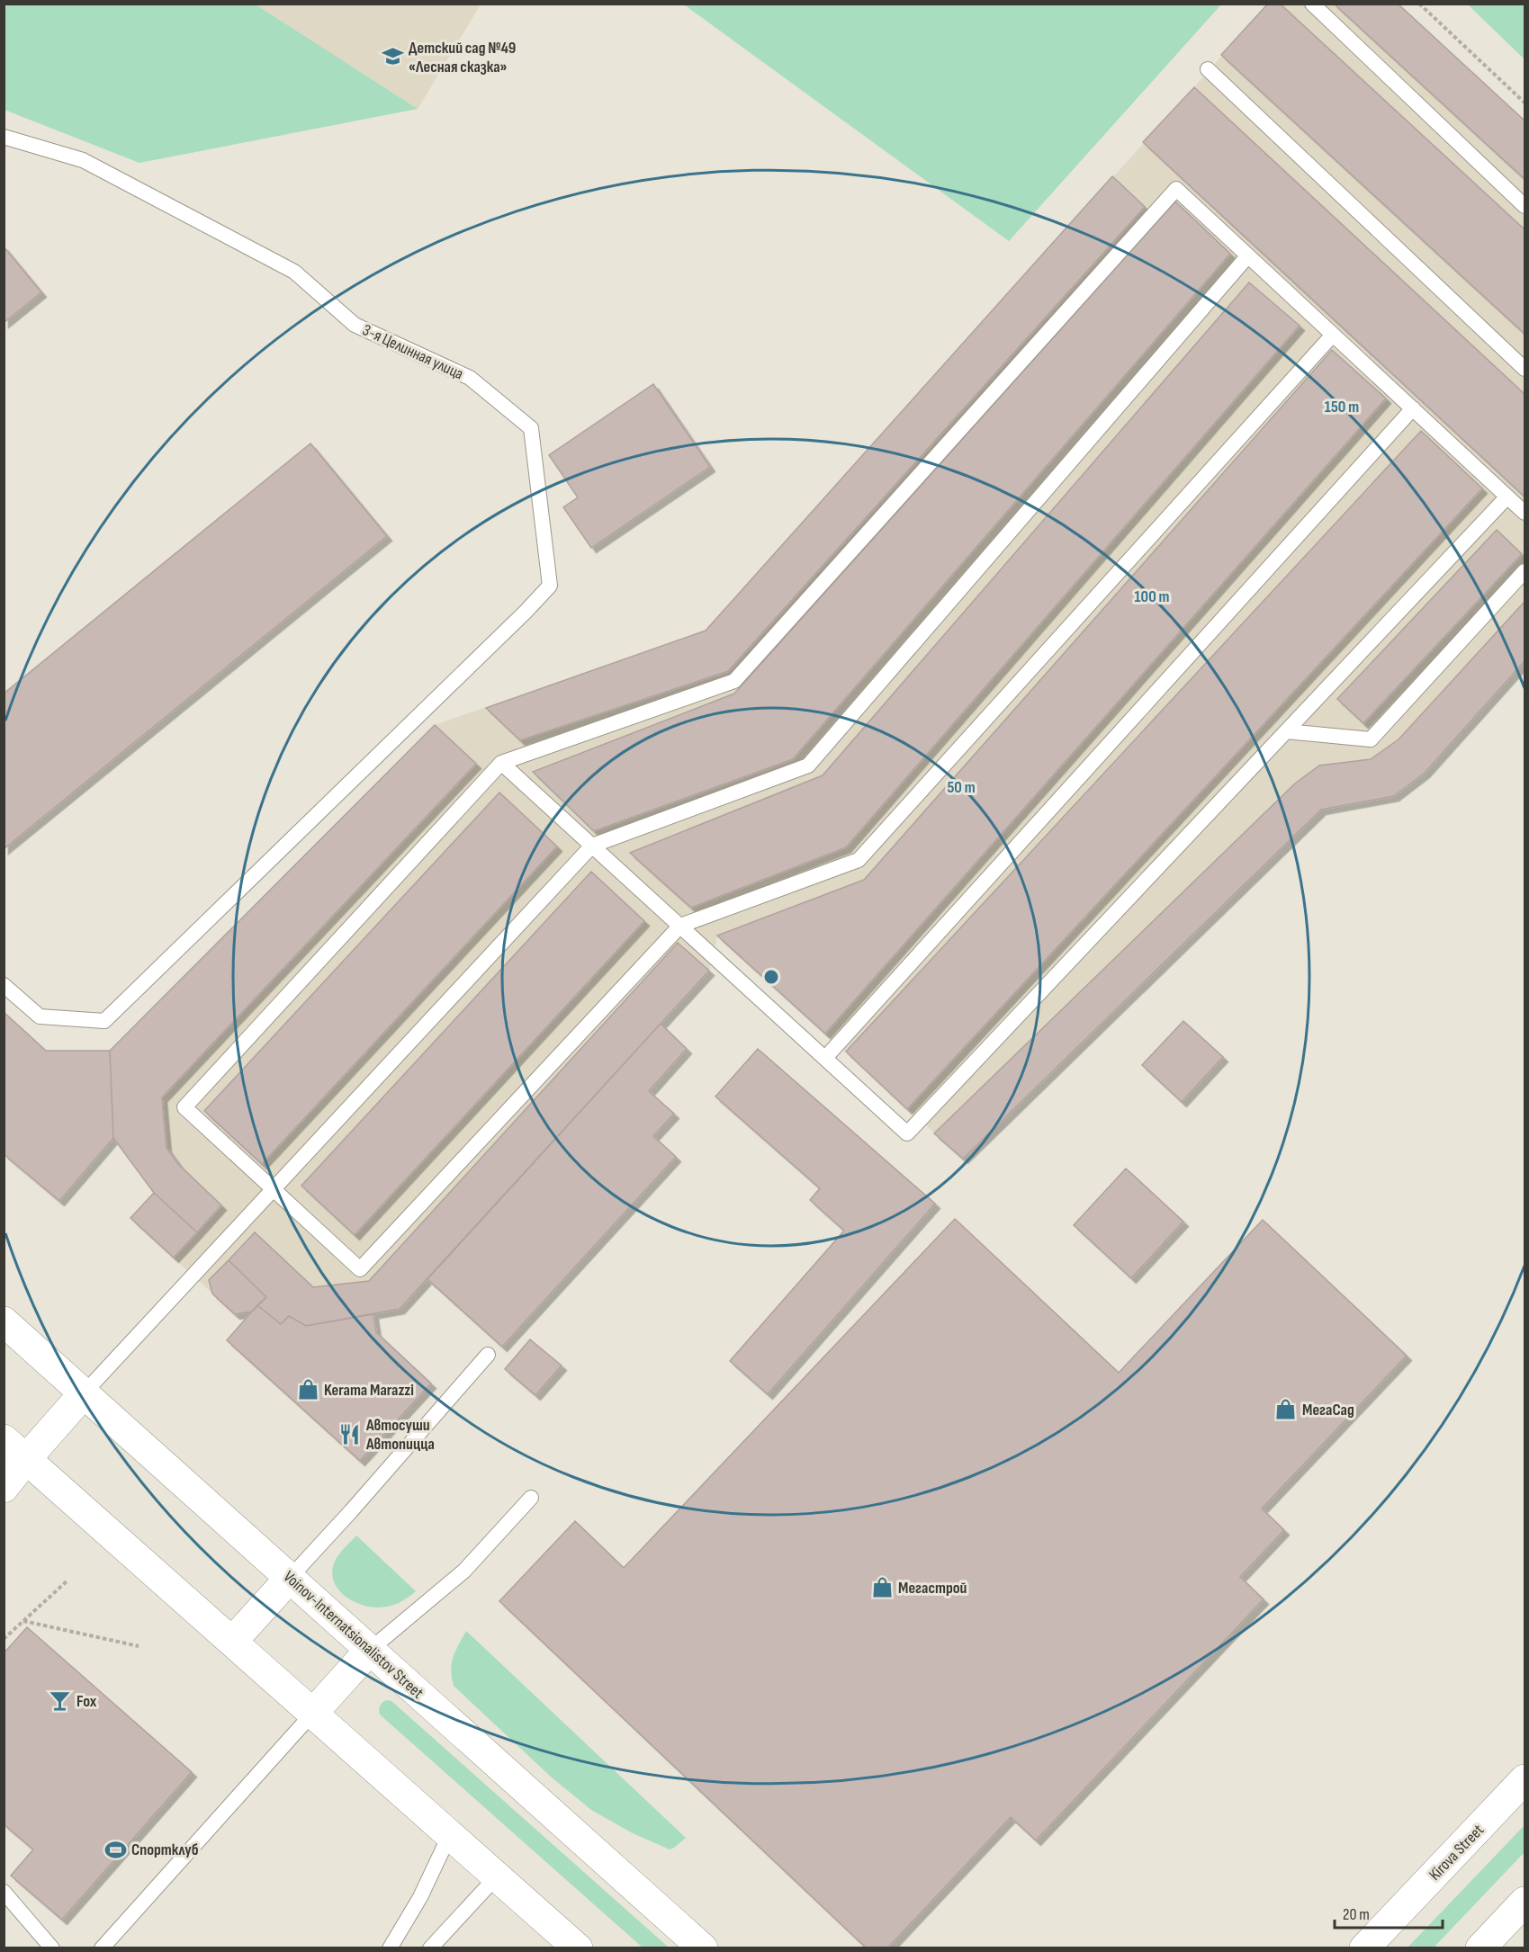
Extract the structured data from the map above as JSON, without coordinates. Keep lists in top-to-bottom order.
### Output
{
  "streets": {
    "street": ["Voinov-Internatsionalistov Street", "Kirova Street"],
    "lane": ["3-я Целинная улица"]
  },
  "places": {
    "school or university": ["Детский сад №49 «Лесная сказка»"],
    "shop": ["Kerama Marazzi", "МегаСад", "Мегастрой"],
    "restaurant": ["Автосуши Автопицца"],
    "bar": ["Fox"],
    "sports": ["Спортклуб"]
  },
  "scale_bar": "20 m",
  "rings": ["150 m", "100 m", "50 m"]
}
